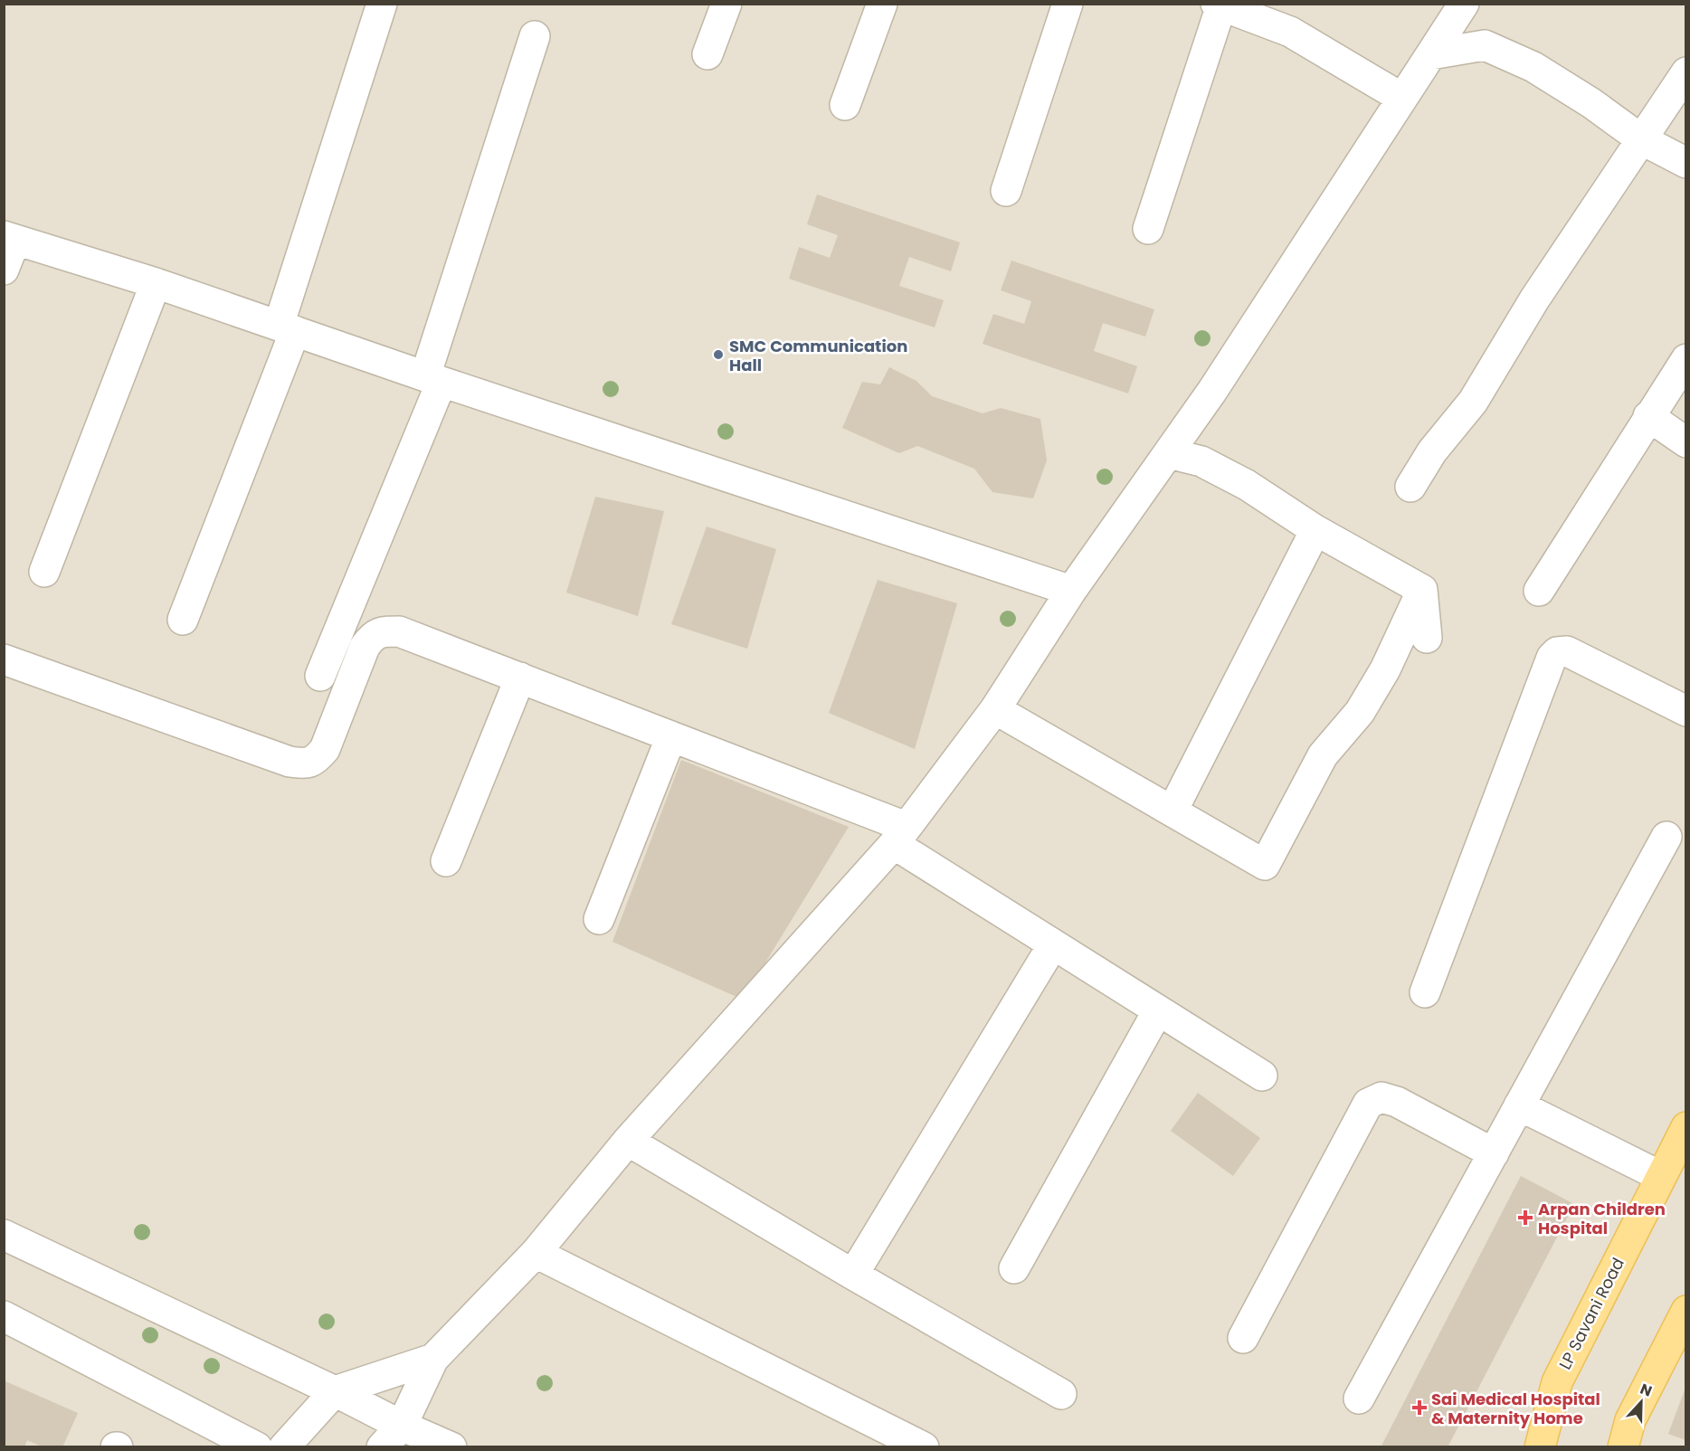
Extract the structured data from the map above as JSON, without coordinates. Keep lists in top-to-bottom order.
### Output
{
  "streets": {
    "main road": ["LP Savani Road"]
  },
  "places": {
    "other": ["SMC Communication Hall"],
    "health": ["Arpan Children Hospital", "Sai Medical Hospital & Maternity Home"]
  },
  "north": "top"
}
